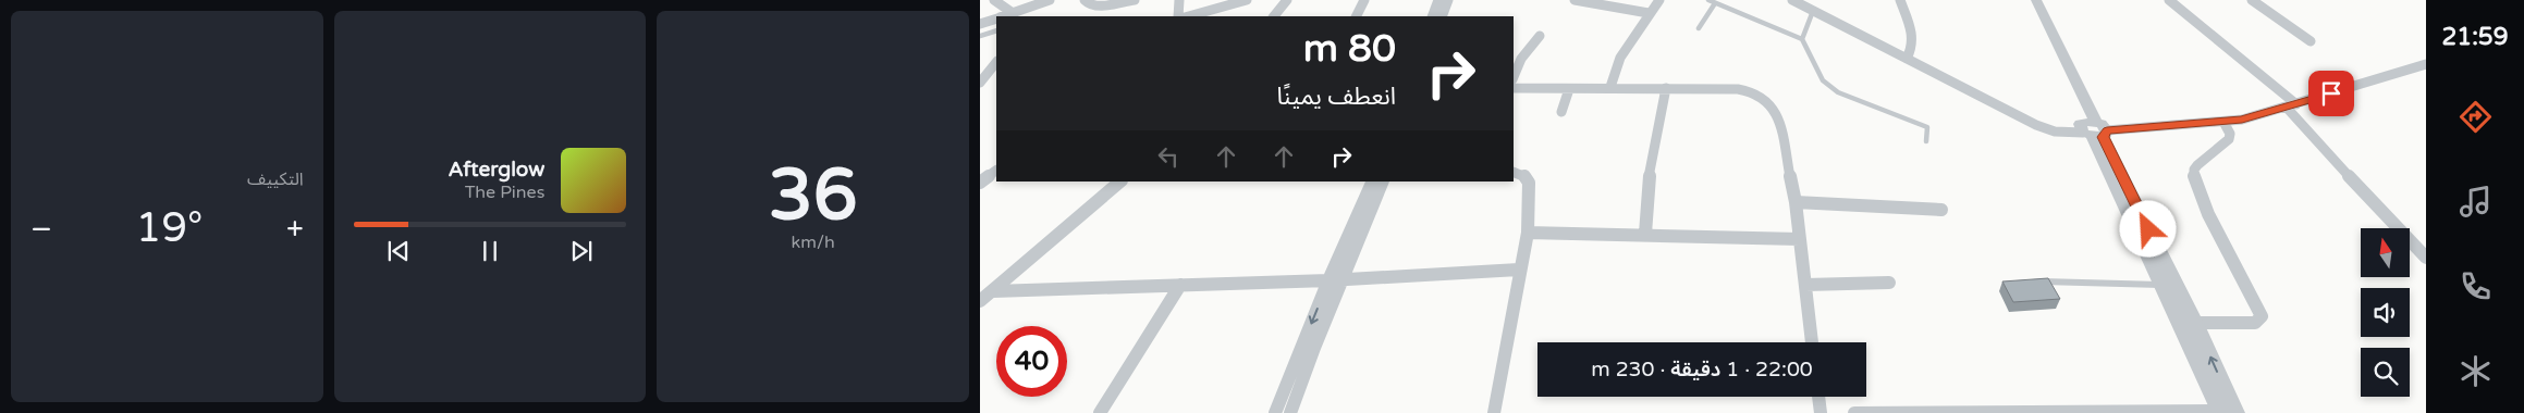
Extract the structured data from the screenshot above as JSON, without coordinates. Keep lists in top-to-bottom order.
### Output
{
  "north": "top",
  "page": {
    "tabs": "21:59",
    "tile": [
      ["36", "km/h"],
      "التكييف"
    ],
    "turn": ["80 m", "انعطف يمينًا"],
    "song": ["Afterglow", "The Pines"],
    "heat": ["−", "19°", "+"],
    "limit": "40",
    "trip": "22:00 · 1 دقيقة · 230 m"
  }
}
